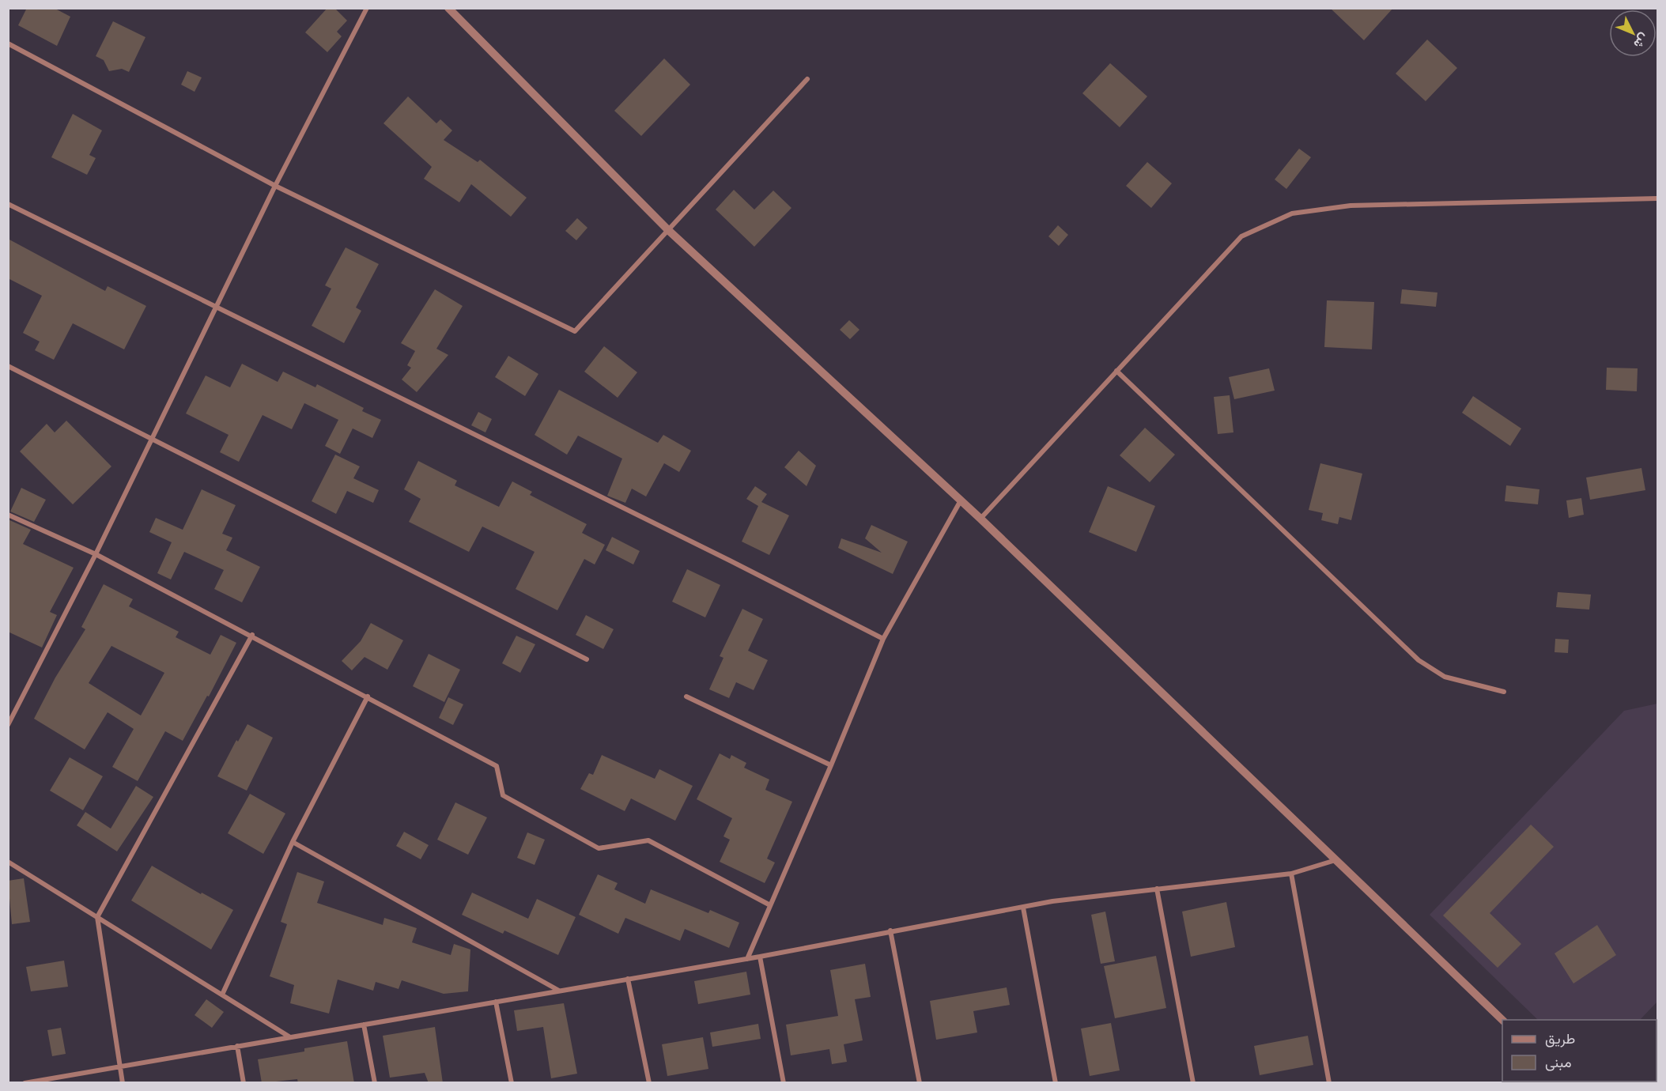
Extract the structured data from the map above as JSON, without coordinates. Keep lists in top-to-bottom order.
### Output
{
  "legend": ["طريق", "مبنى"],
  "north": "bottom right"
}
